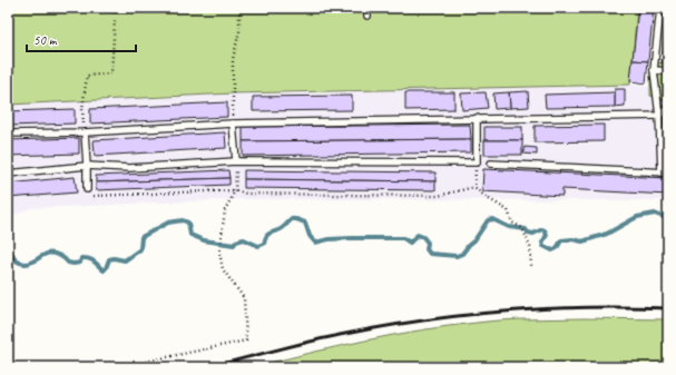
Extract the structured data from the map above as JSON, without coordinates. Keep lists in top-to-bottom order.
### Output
{
  "scale_bar": "50 m"
}
